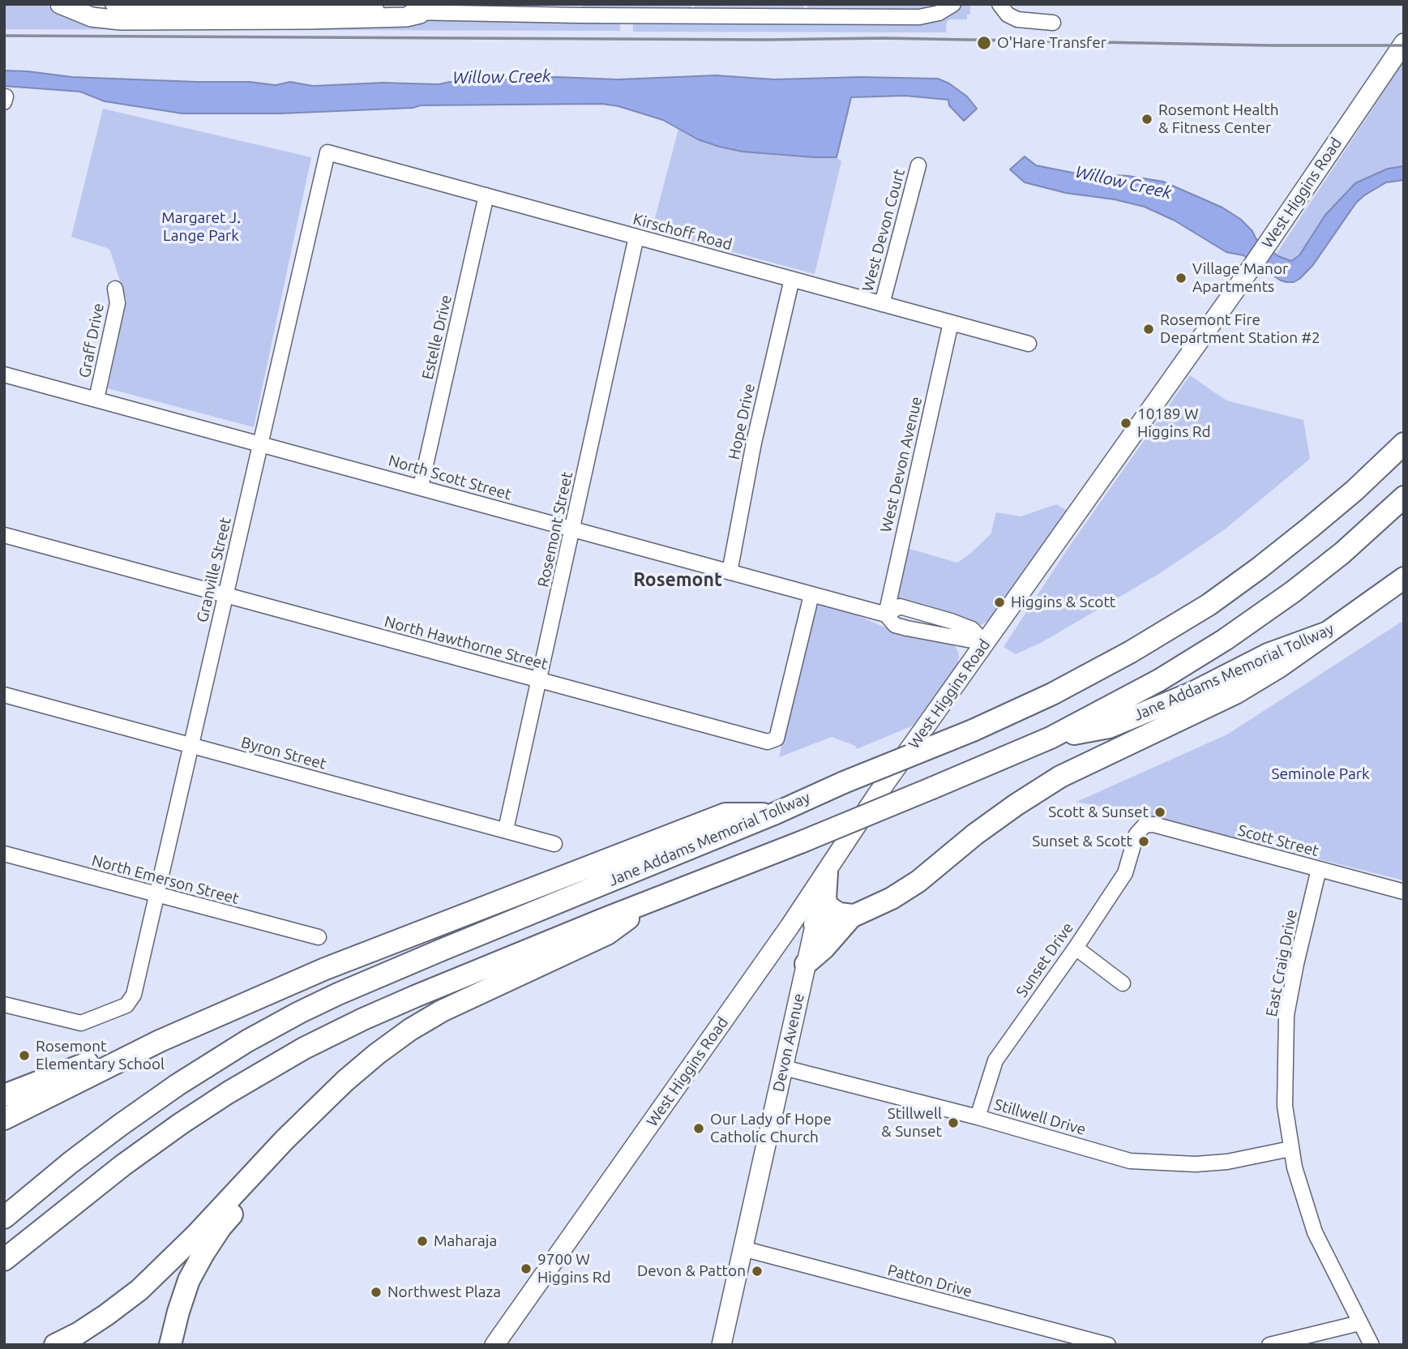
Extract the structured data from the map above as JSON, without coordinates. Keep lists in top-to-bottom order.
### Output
{
  "streets": {
    "highway": ["Jane Addams Memorial Tollway"],
    "main road": ["West Higgins Road", "Devon Avenue"],
    "street": [
      "West Devon Court",
      "Kirschoff Road",
      "Estelle Drive",
      "Graff Drive",
      "Hope Drive",
      "West Devon Avenue",
      "North Scott Street",
      "Rosemont Street",
      "Granville Street",
      "North Hawthorne Street",
      "Byron Street",
      "Scott Street",
      "North Emerson Street",
      "Sunset Drive",
      "East Craig Drive",
      "Stillwell Drive",
      "Patton Drive"
    ]
  },
  "crossings": [
    ["West Higgins Road", "North Scott Street"],
    ["West Higgins Road", "Devon Avenue"],
    ["West Devon Court", "Kirschoff Road"],
    ["Kirschoff Road", "Estelle Drive"],
    ["Kirschoff Road", "Hope Drive"],
    ["Kirschoff Road", "West Devon Avenue"],
    ["Kirschoff Road", "Rosemont Street"],
    ["Kirschoff Road", "Granville Street"],
    ["Estelle Drive", "North Scott Street"],
    ["Graff Drive", "North Scott Street"],
    ["Hope Drive", "North Scott Street"],
    ["West Devon Avenue", "North Scott Street"],
    ["North Scott Street", "Rosemont Street"],
    ["North Scott Street", "Granville Street"],
    ["North Scott Street", "North Hawthorne Street"],
    ["Rosemont Street", "North Hawthorne Street"],
    ["Rosemont Street", "Byron Street"],
    ["Granville Street", "North Hawthorne Street"],
    ["Granville Street", "Byron Street"],
    ["Granville Street", "North Emerson Street"],
    ["Scott Street", "Sunset Drive"],
    ["Scott Street", "East Craig Drive"],
    ["Sunset Drive", "Stillwell Drive"],
    ["East Craig Drive", "Stillwell Drive"],
    ["Devon Avenue", "Stillwell Drive"],
    ["Devon Avenue", "Patton Drive"]
  ],
  "districts": ["Rosemont"],
  "water": ["Willow Creek"],
  "parks": ["Margaret J. Lange Park", "Seminole Park"],
  "places": [
    "O'Hare Transfer",
    "Rosemont Health & Fitness Center",
    "Village Manor Apartments",
    "Rosemont Fire Department Station #2",
    "10189 W Higgins Rd",
    "Higgins & Scott",
    "Scott & Sunset",
    "Sunset & Scott",
    "Rosemont Elementary School",
    "Stillwell & Sunset",
    "Our Lady of Hope Catholic Church",
    "Maharaja",
    "9700 W Higgins Rd",
    "Devon & Patton",
    "Northwest Plaza"
  ]
}
